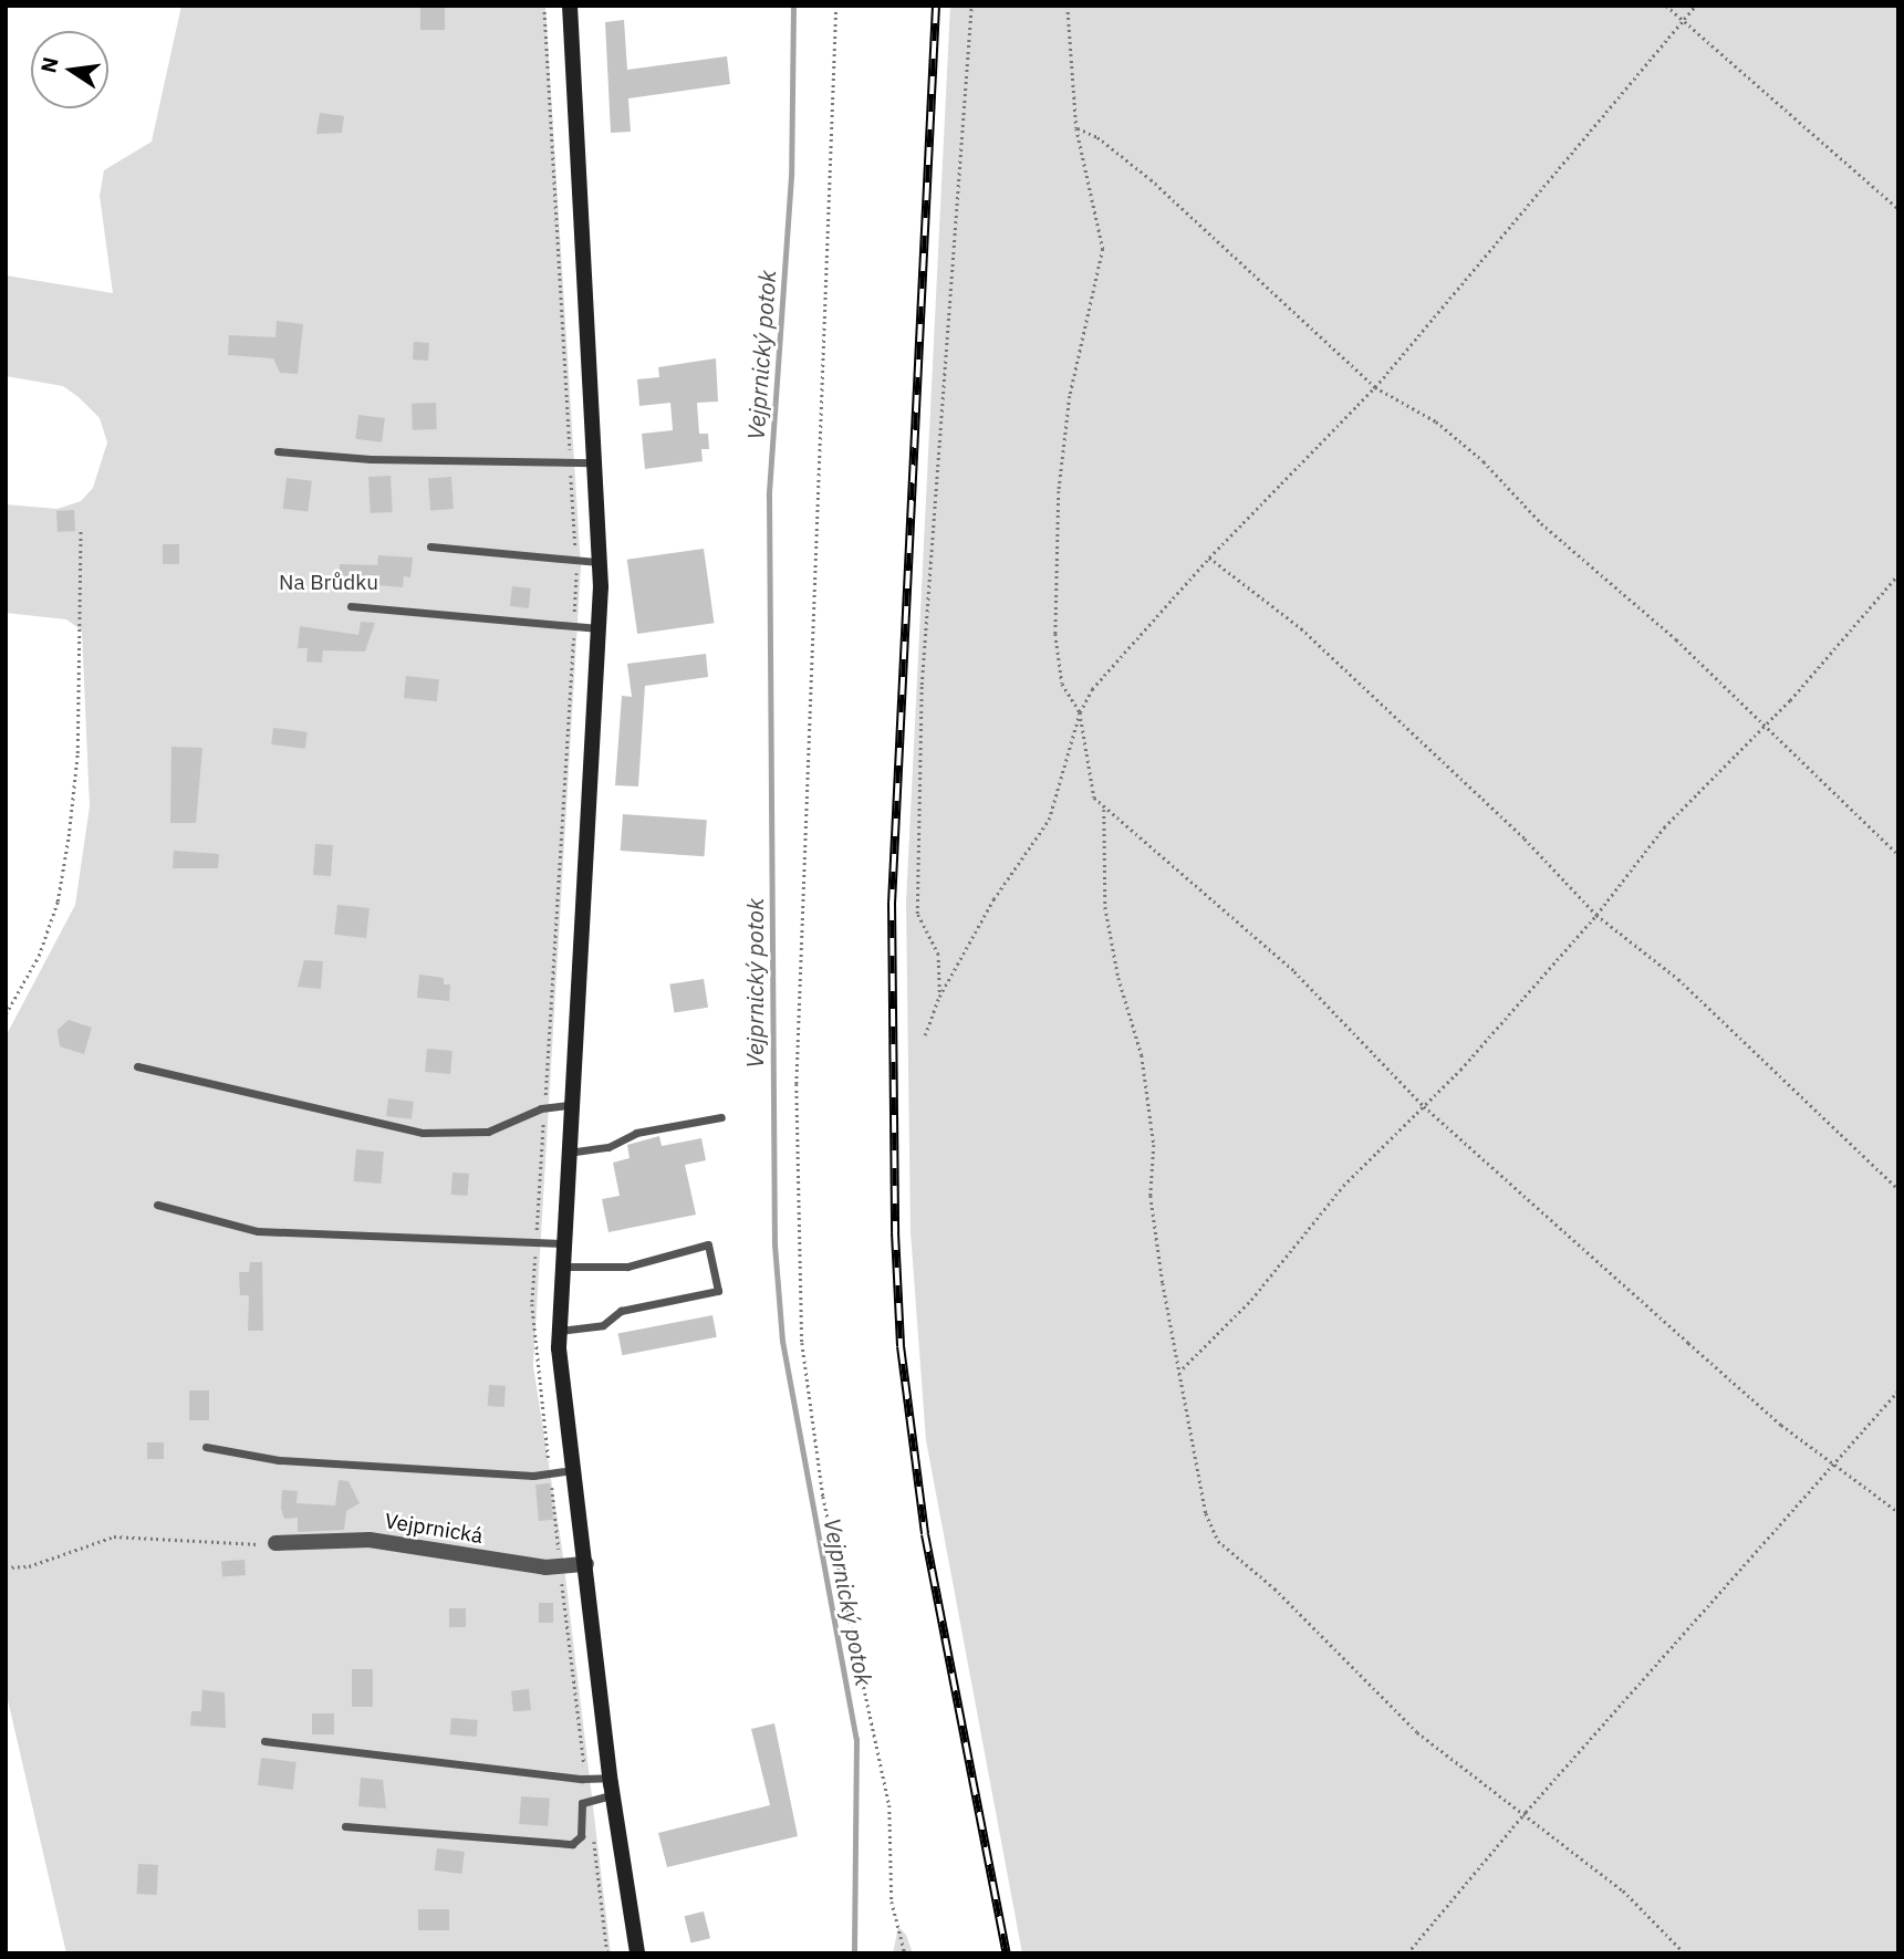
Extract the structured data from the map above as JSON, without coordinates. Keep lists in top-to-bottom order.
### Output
{
  "streets": {
    "street": ["Vejprnická"]
  },
  "water": ["Vejprnický potok"],
  "parks": ["Na Brůdku"],
  "north": "left"
}
